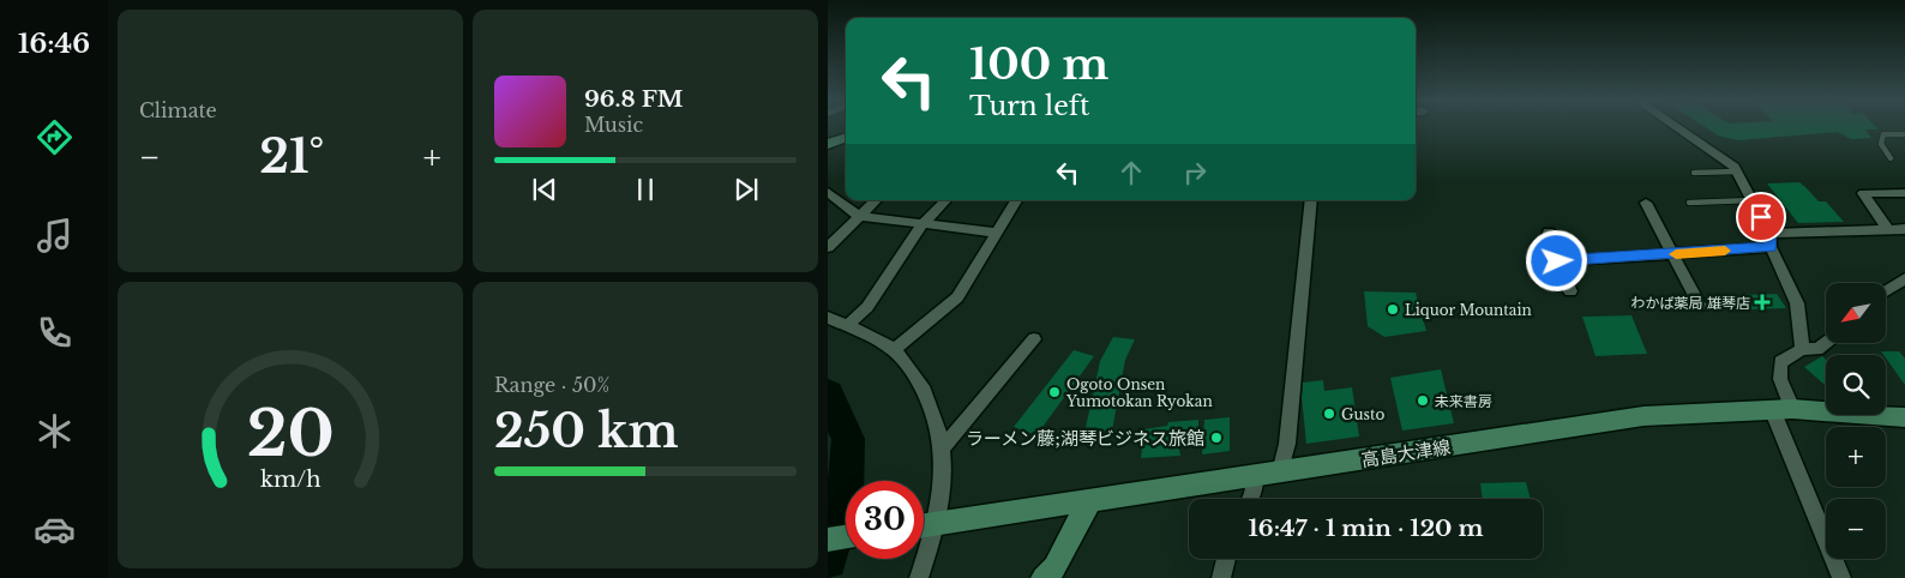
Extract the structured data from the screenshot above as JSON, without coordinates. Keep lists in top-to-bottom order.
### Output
{
  "streets": {
    "main road": ["高島大津線"]
  },
  "places": {
    "health": ["わかば薬局 雄琴店"],
    "other": [
      "Liquor Mountain",
      "Ogoto Onsen Yumotokan Ryokan",
      "未来書房",
      "Gusto",
      "ラーメン藤;湖琴ビジネス旅館"
    ]
  },
  "north": "bottom left",
  "page": {
    "tabs": "16:46",
    "tile": [
      "Climate",
      ["Range · 50%", "250 km"]
    ],
    "turn": ["100 m", "Turn left"],
    "song": ["96.8 FM", "Music"],
    "heat": ["−", "21°", "+"],
    "map_buttons": ["+", "−"],
    "limit": "30",
    "trip": "16:47 · 1 min · 120 m",
    "gauge": ["20", "km/h"]
  }
}
